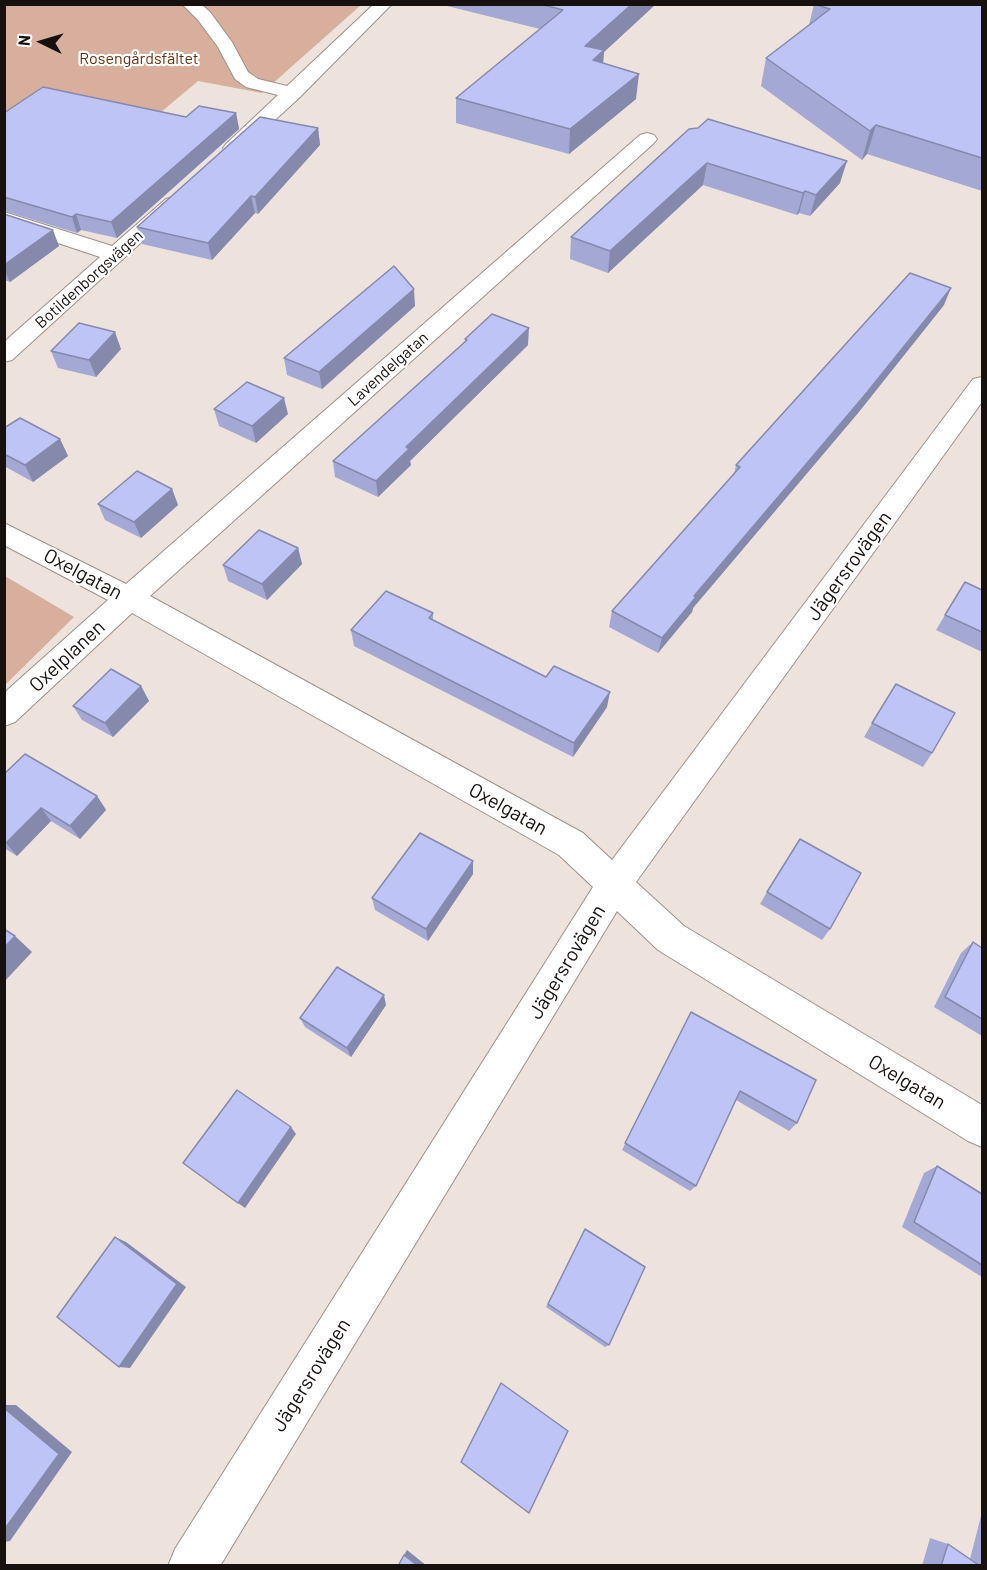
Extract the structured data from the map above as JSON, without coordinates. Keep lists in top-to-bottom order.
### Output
{
  "streets": {
    "street": [
      "Botildenborgsvägen",
      "Lavendelgatan",
      "Jägersrovägen",
      "Oxelgatan",
      "Oxelplanen"
    ]
  },
  "crossings": [
    ["Lavendelgatan", "Oxelgatan"],
    ["Lavendelgatan", "Oxelplanen"],
    ["Jägersrovägen", "Oxelgatan"],
    ["Oxelgatan", "Oxelplanen"]
  ],
  "parks": ["Rosengårdsfältet"],
  "north": "left"
}
